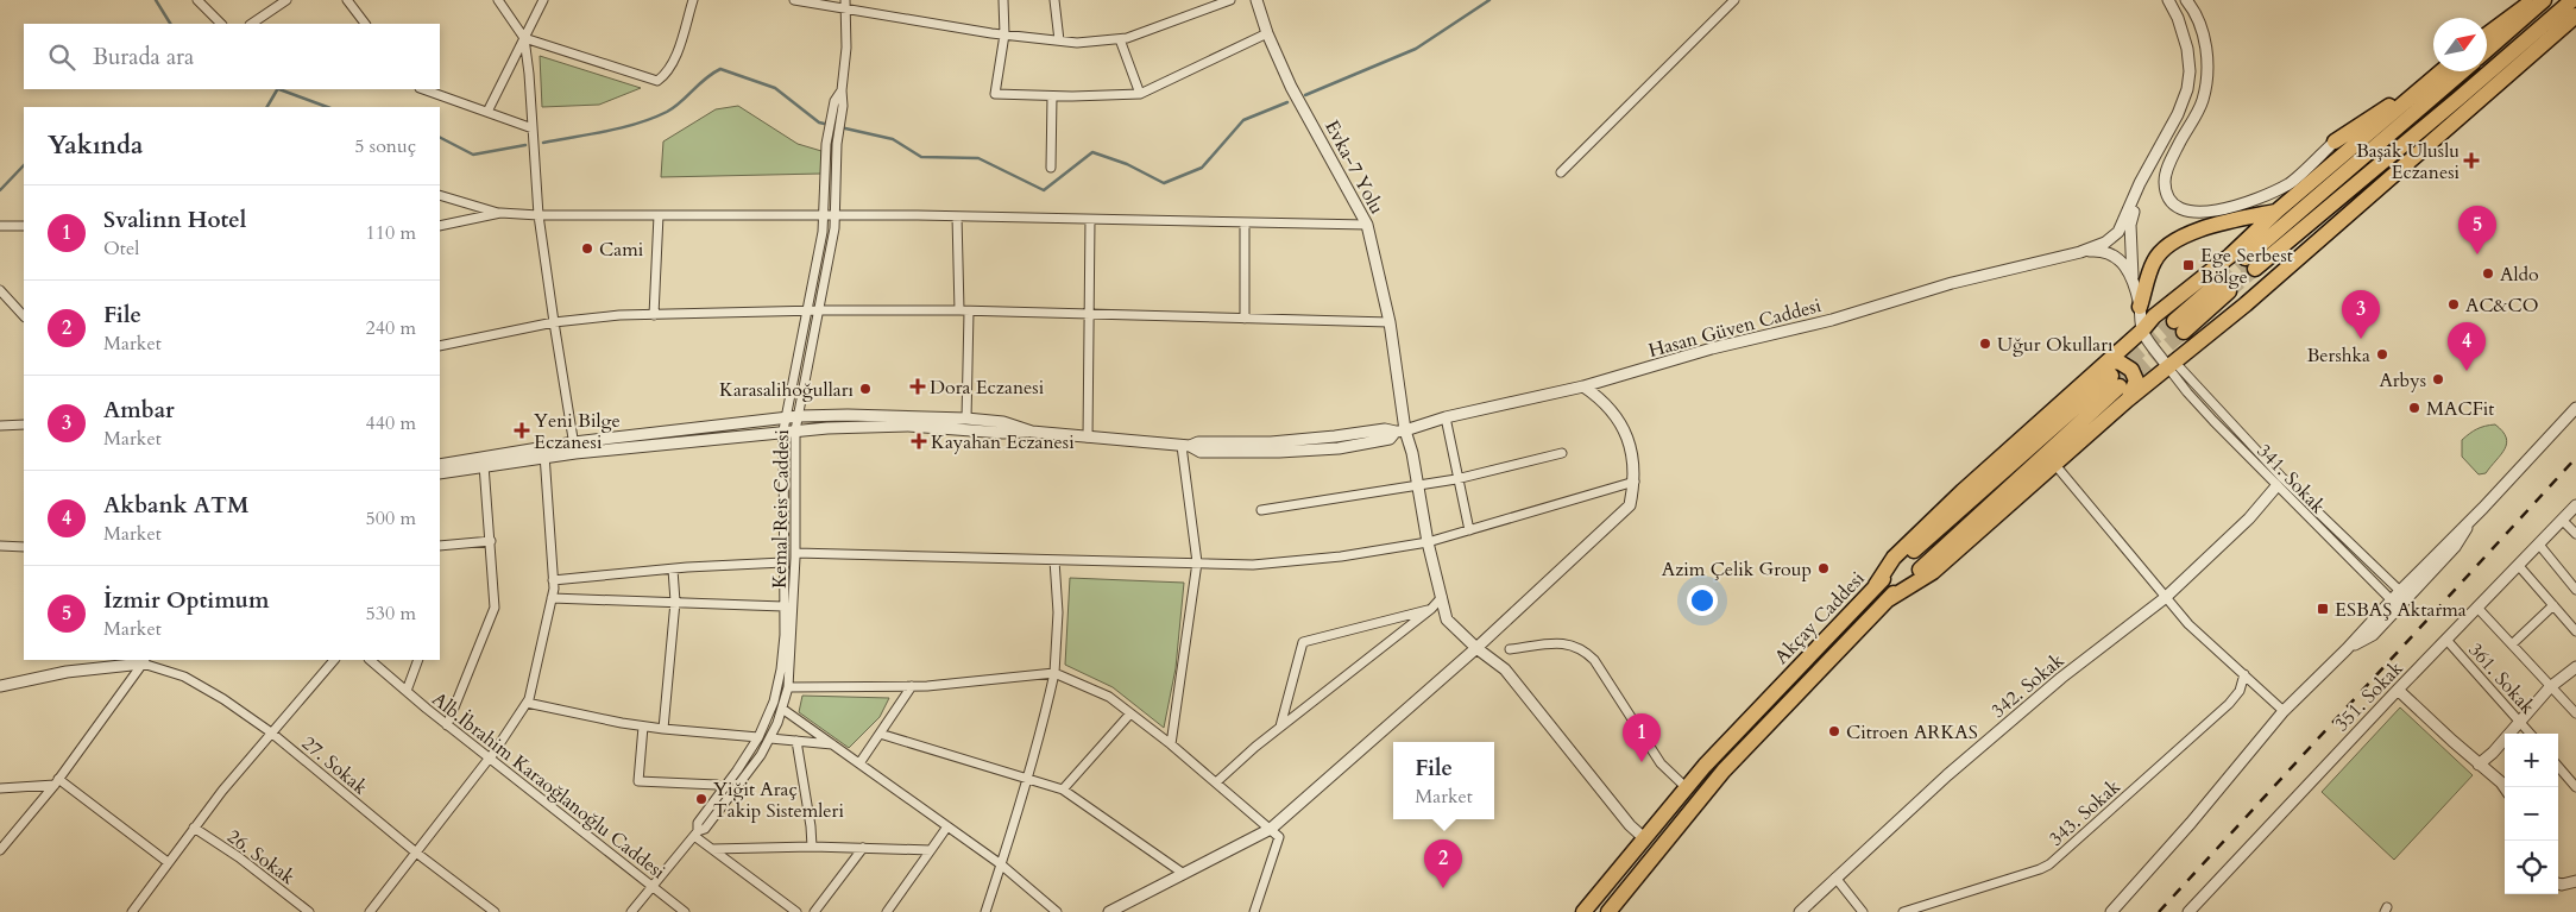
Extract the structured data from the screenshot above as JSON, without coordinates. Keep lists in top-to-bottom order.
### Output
{
  "streets": {
    "highway": ["Akçay Caddesi"],
    "street": [
      "Evka-7 Yolu",
      "Hasan Güven Caddesi",
      "341. Sokak",
      "Kemal Reis Caddesi",
      "361. Sokak",
      "342. Sokak",
      "351. Sokak",
      "27. Sokak",
      "Alb.İbrahim Karaoğlanoğlu Caddesi",
      "343. Sokak",
      "26. Sokak"
    ]
  },
  "crossings": [
    ["Evka-7 Yolu", "Hasan Güven Caddesi"],
    ["Hasan Güven Caddesi", "Kemal Reis Caddesi"],
    ["341. Sokak", "342. Sokak"],
    ["Kemal Reis Caddesi", "Alb.İbrahim Karaoğlanoğlu Caddesi"],
    ["361. Sokak", "351. Sokak"]
  ],
  "places": {
    "health": [
      "Başak Uluslu Eczanesi",
      "Dora Eczanesi",
      "Yeni Bilge Eczanesi",
      "Kayahan Eczanesi"
    ],
    "other": [
      "Cami",
      "Aldo",
      "AC&CO",
      "Uğur Okulları",
      "Bershka",
      "Arbys",
      "Karasalihoğulları",
      "MACFit",
      "Azim Çelik Group",
      "Citroen ARKAS",
      "Yiğit Araç Takip Sistemleri"
    ],
    "transit": ["Ege Serbest Bölge", "ESBAŞ Aktarma"]
  },
  "north": "top right",
  "page": {
    "search": "Burada ara",
    "heading": ["Yakında", "5 sonuç"],
    "list": [
      {
        "mark": "1",
        "name": "Svalinn Hotel",
        "note": "Otel",
        "value": "110 m"
      },
      {
        "mark": "2",
        "name": "File",
        "note": "Market",
        "value": "240 m"
      },
      {
        "mark": "3",
        "name": "Ambar",
        "note": "Market",
        "value": "440 m"
      },
      {
        "mark": "4",
        "name": "Akbank ATM",
        "note": "Market",
        "value": "500 m"
      },
      {
        "mark": "5",
        "name": "İzmir Optimum",
        "note": "Market",
        "value": "530 m"
      }
    ],
    "pins": [
      "5",
      "3",
      "4",
      "1",
      "2"
    ],
    "map_buttons": ["+", "−"],
    "popup": ["File", "Market"]
  }
}
